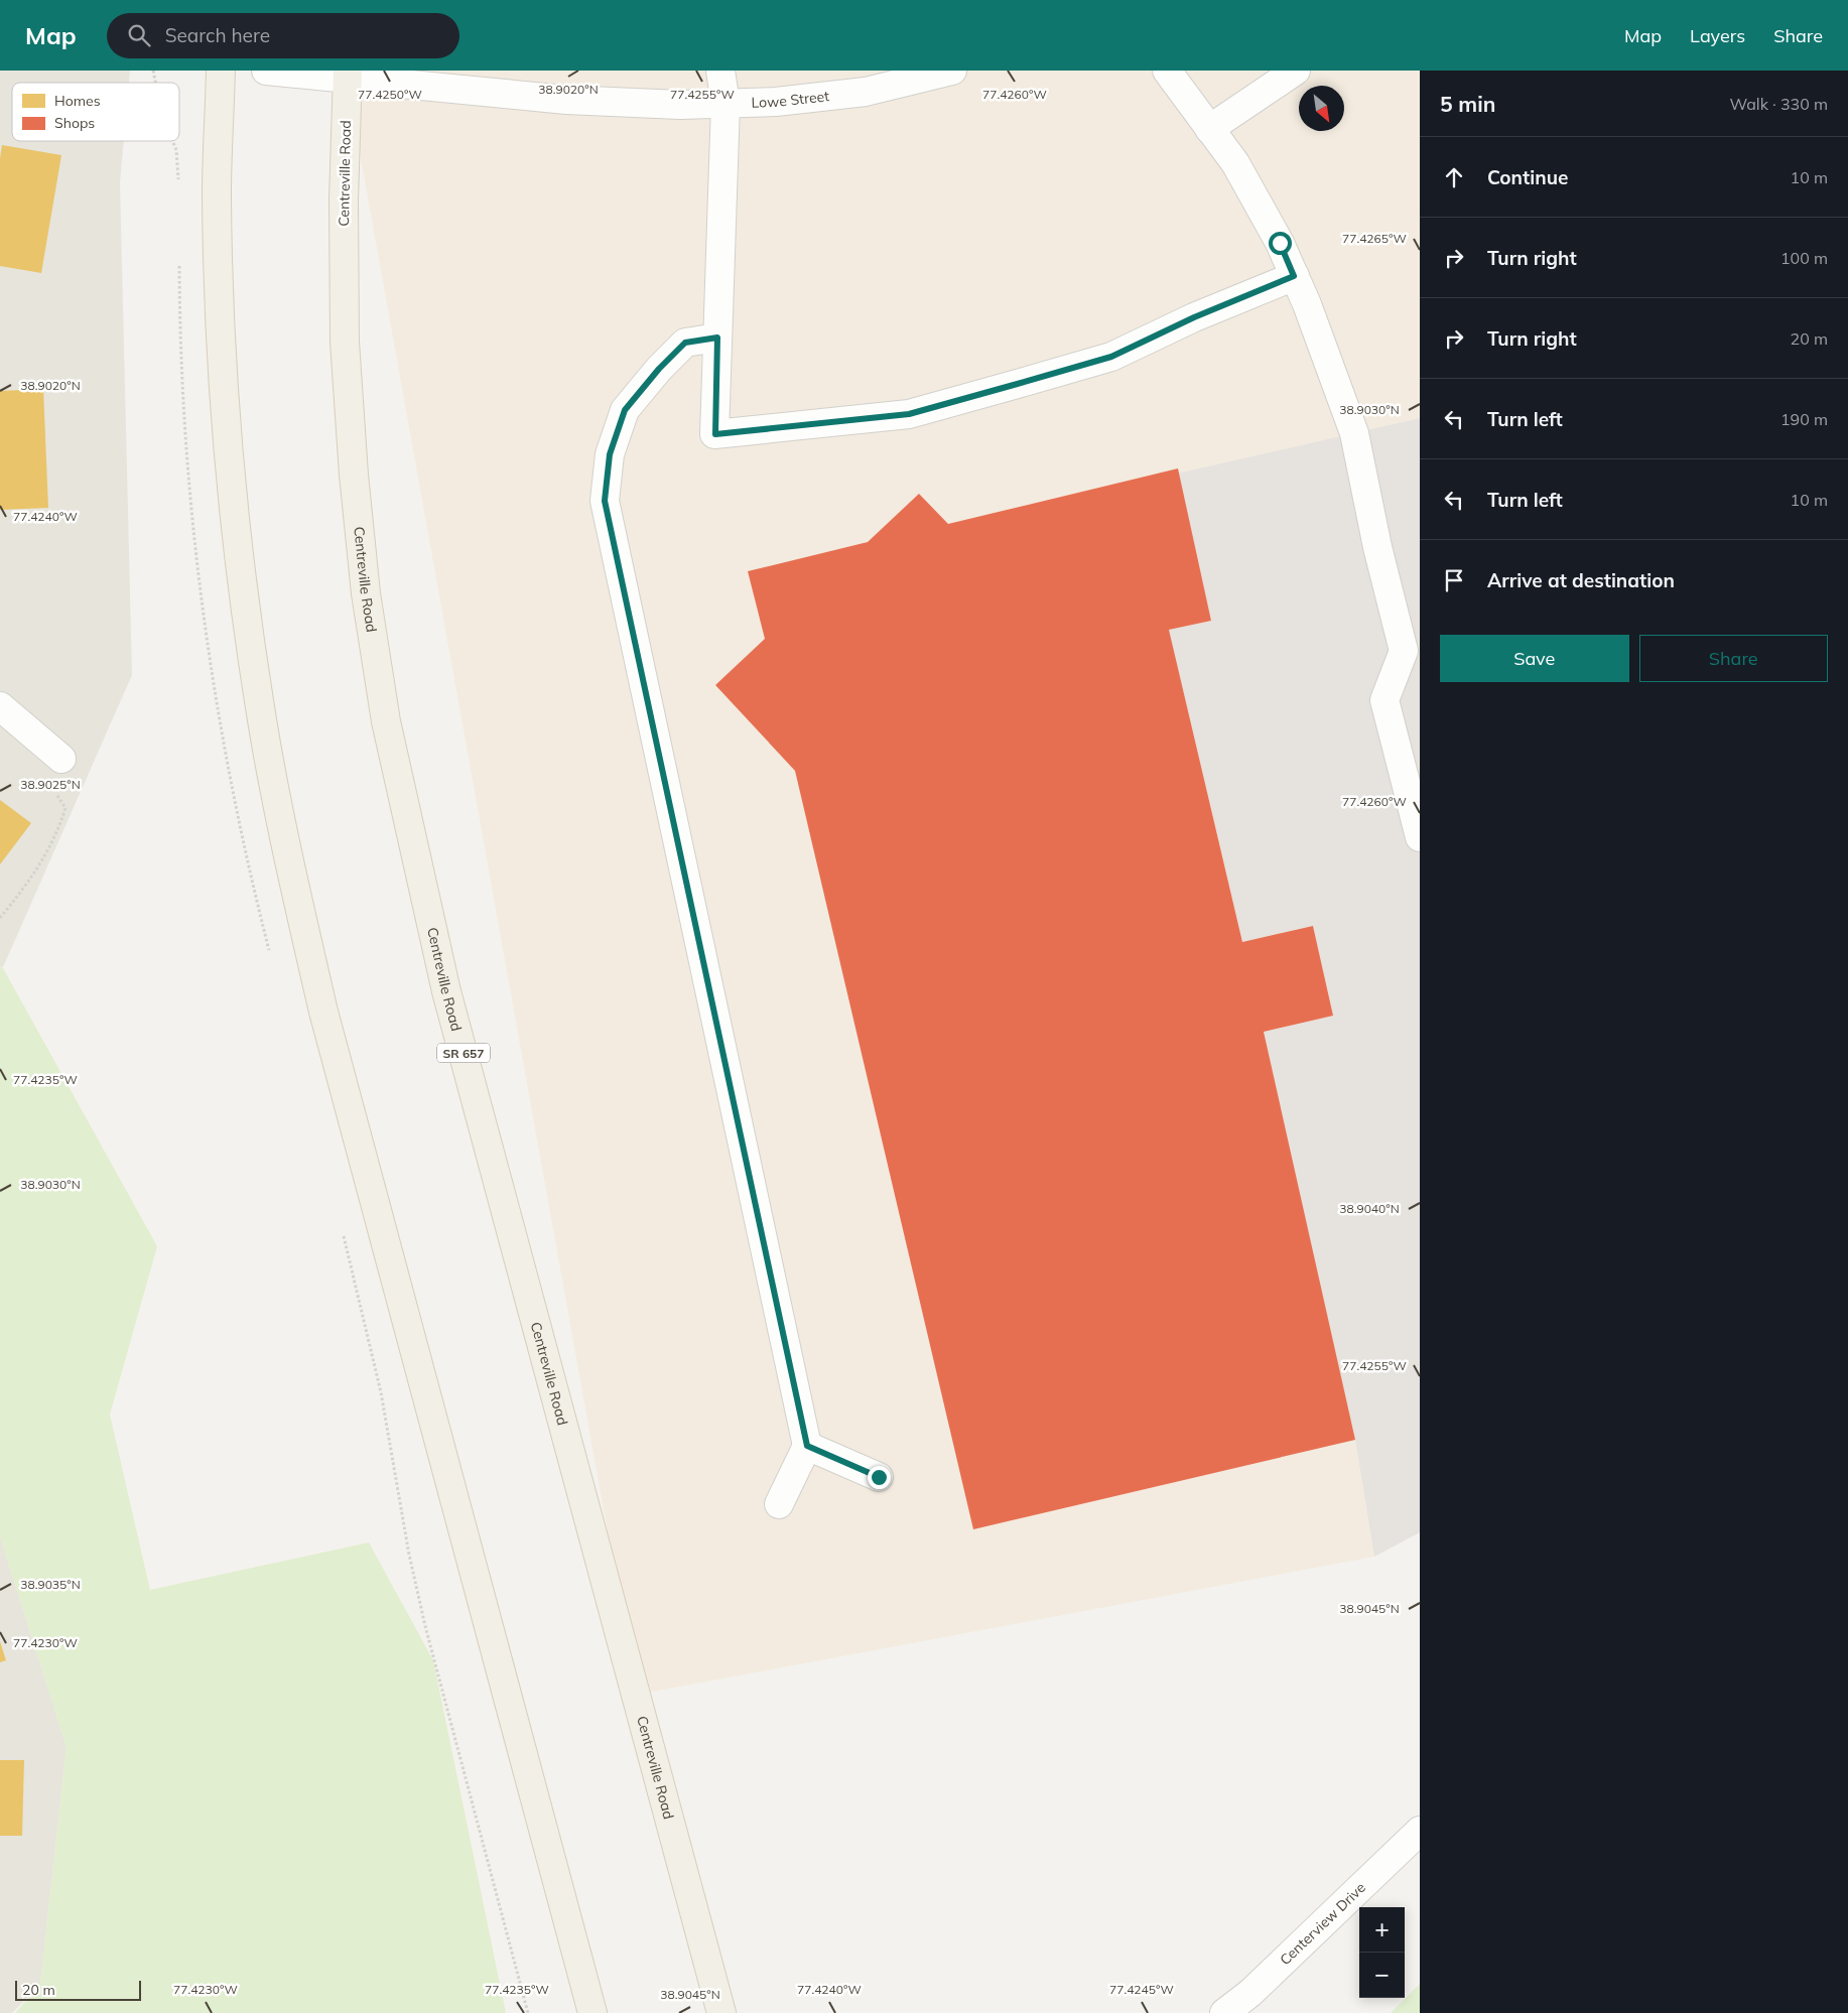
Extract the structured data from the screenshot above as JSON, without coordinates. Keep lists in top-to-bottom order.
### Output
{
  "streets": {
    "main road": ["Centreville Road", "SR 657"],
    "street": ["Lowe Street", "Centerview Drive"]
  },
  "crossings": [
    ["Lowe Street", "Centreville Road"]
  ],
  "legend": ["Homes", "Shops"],
  "scale_bar": "20 m",
  "north": "bottom right",
  "page": {
    "header": "Map",
    "search": "Search here",
    "nav": ["Map", "Layers", "Share"],
    "heading": ["5 min", "Walk · 330 m"],
    "list": [
      ["Continue", "10 m"],
      ["Turn right", "100 m"],
      ["Turn right", "20 m"],
      ["Turn left", "190 m"],
      ["Turn left", "10 m"],
      "Arrive at destination"
    ],
    "buttons": ["Save", "Share"],
    "map_buttons": ["+", "−"],
    "scale": "20 m"
  },
  "coordinates": [
    "38.9020°N",
    "77.4250°W",
    "77.4255°W",
    "77.4260°W",
    "77.4265°W",
    "38.9030°N",
    "77.4240°W",
    "38.9025°N",
    "77.4235°W",
    "38.9040°N",
    "38.9035°N",
    "38.9045°N",
    "77.4230°W",
    "77.4245°W"
  ]
}
